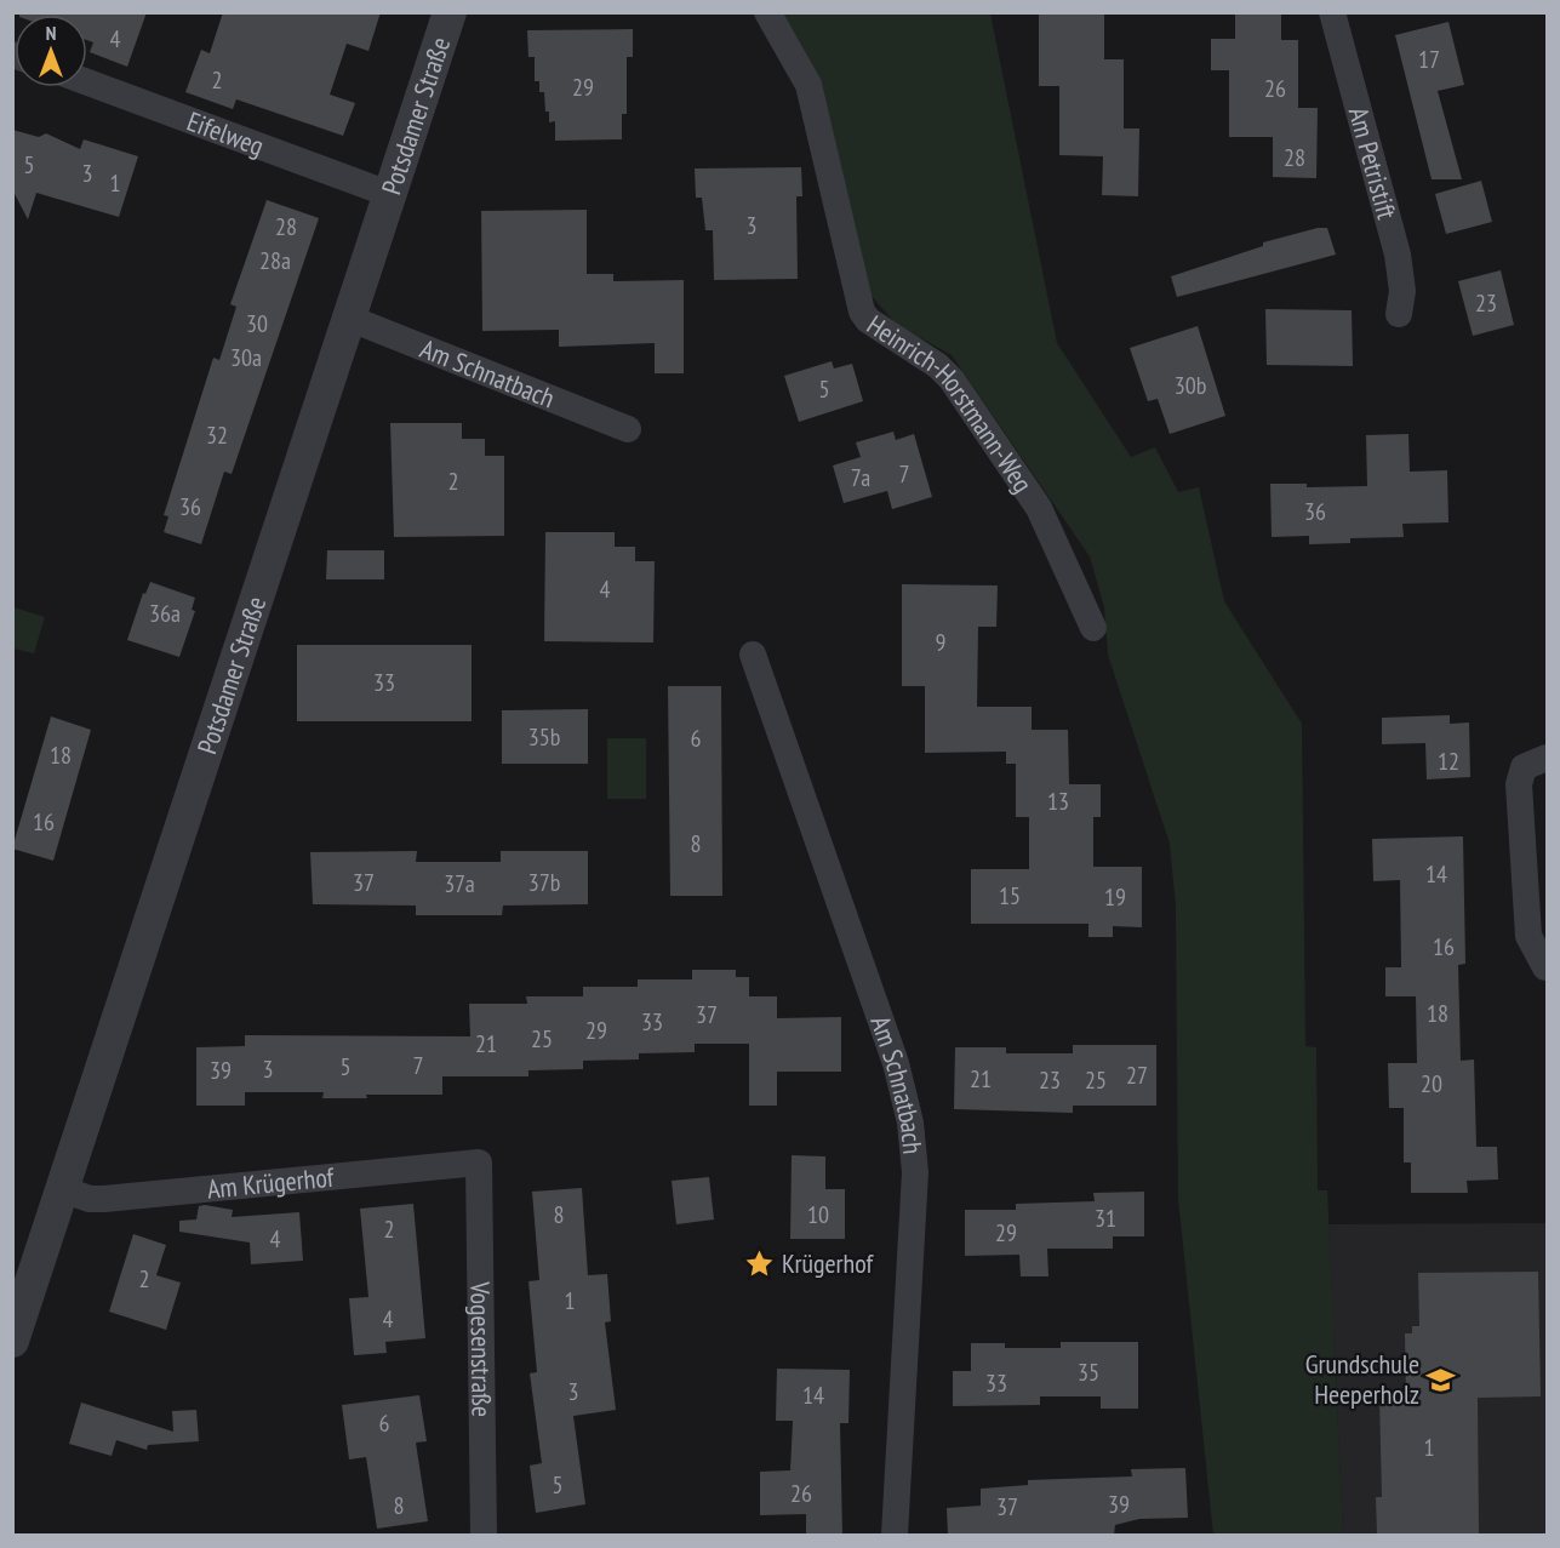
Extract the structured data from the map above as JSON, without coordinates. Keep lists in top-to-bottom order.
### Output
{
  "streets": {
    "street": [
      "Potsdamer Straße",
      "Eifelweg",
      "Am Petristift",
      "Am Schnatbach",
      "Heinrich-Horstmann-Weg",
      "Am Krügerhof",
      "Vogesenstraße"
    ]
  },
  "crossings": [
    ["Potsdamer Straße", "Eifelweg"],
    ["Potsdamer Straße", "Am Schnatbach"],
    ["Potsdamer Straße", "Am Krügerhof"],
    ["Am Krügerhof", "Vogesenstraße"]
  ],
  "places": {
    "place": ["Krügerhof"],
    "school or university": ["Grundschule Heeperholz"]
  },
  "house_numbers": [
    "4",
    "17",
    "2",
    "29",
    "26",
    "28",
    "5",
    "3",
    "1",
    "3",
    "28",
    "28a",
    "23",
    "30",
    "30a",
    "30b",
    "5",
    "32",
    "7",
    "7a",
    "2",
    "36",
    "36",
    "4",
    "36a",
    "9",
    "33",
    "35b",
    "6",
    "18",
    "12",
    "13",
    "16",
    "8",
    "14",
    "37",
    "37b",
    "37a",
    "15",
    "19",
    "16",
    "18",
    "37",
    "33",
    "29",
    "25",
    "21",
    "7",
    "5",
    "3",
    "39",
    "27",
    "21",
    "23",
    "25",
    "20",
    "8",
    "10",
    "31",
    "2",
    "29",
    "4",
    "2",
    "1",
    "4",
    "35",
    "33",
    "3",
    "14",
    "6",
    "1",
    "5",
    "26",
    "39",
    "8",
    "37"
  ],
  "north": "top"
}
